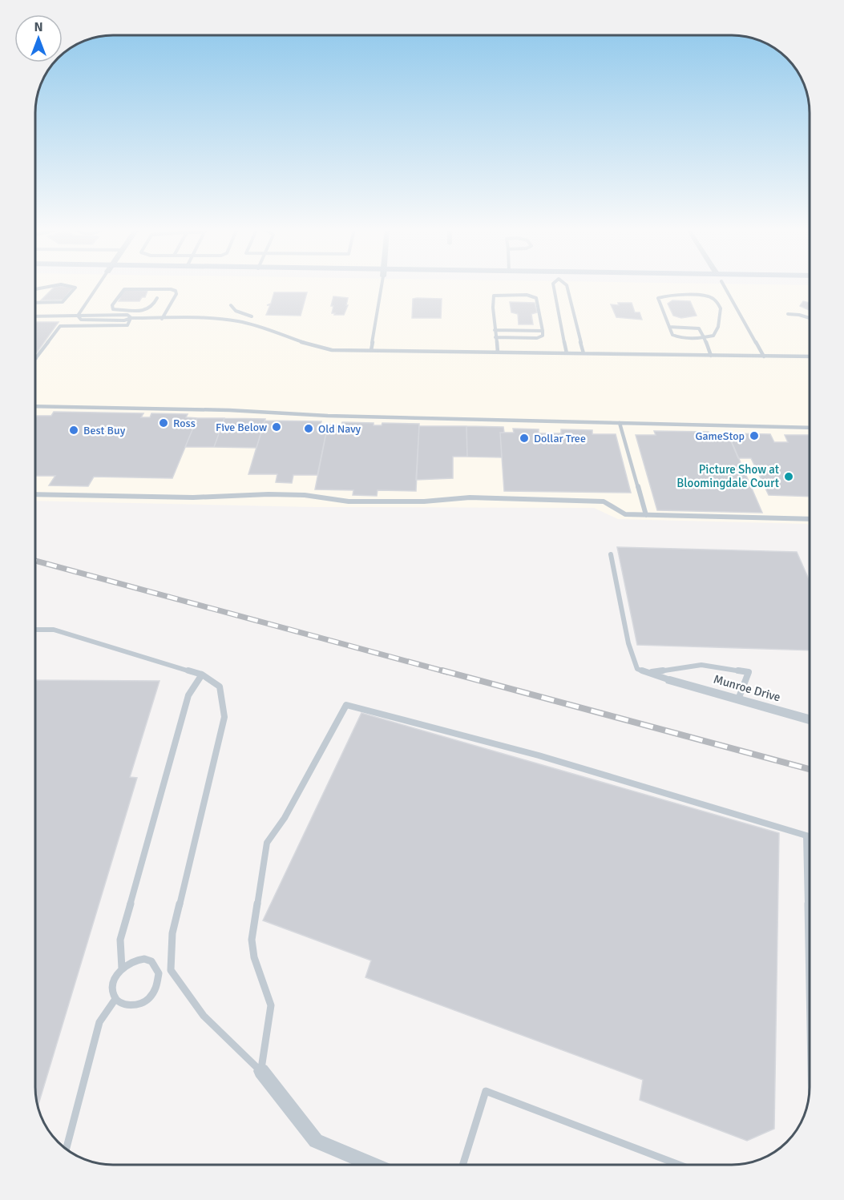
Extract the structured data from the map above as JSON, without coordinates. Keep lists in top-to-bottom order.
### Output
{
  "streets": {
    "street": ["Munroe Drive"]
  },
  "places": [
    "Ross",
    "Five Below",
    "Old Navy",
    "Best Buy",
    "GameStop",
    "Dollar Tree",
    "Picture Show at Bloomingdale Court"
  ],
  "north": "top"
}
